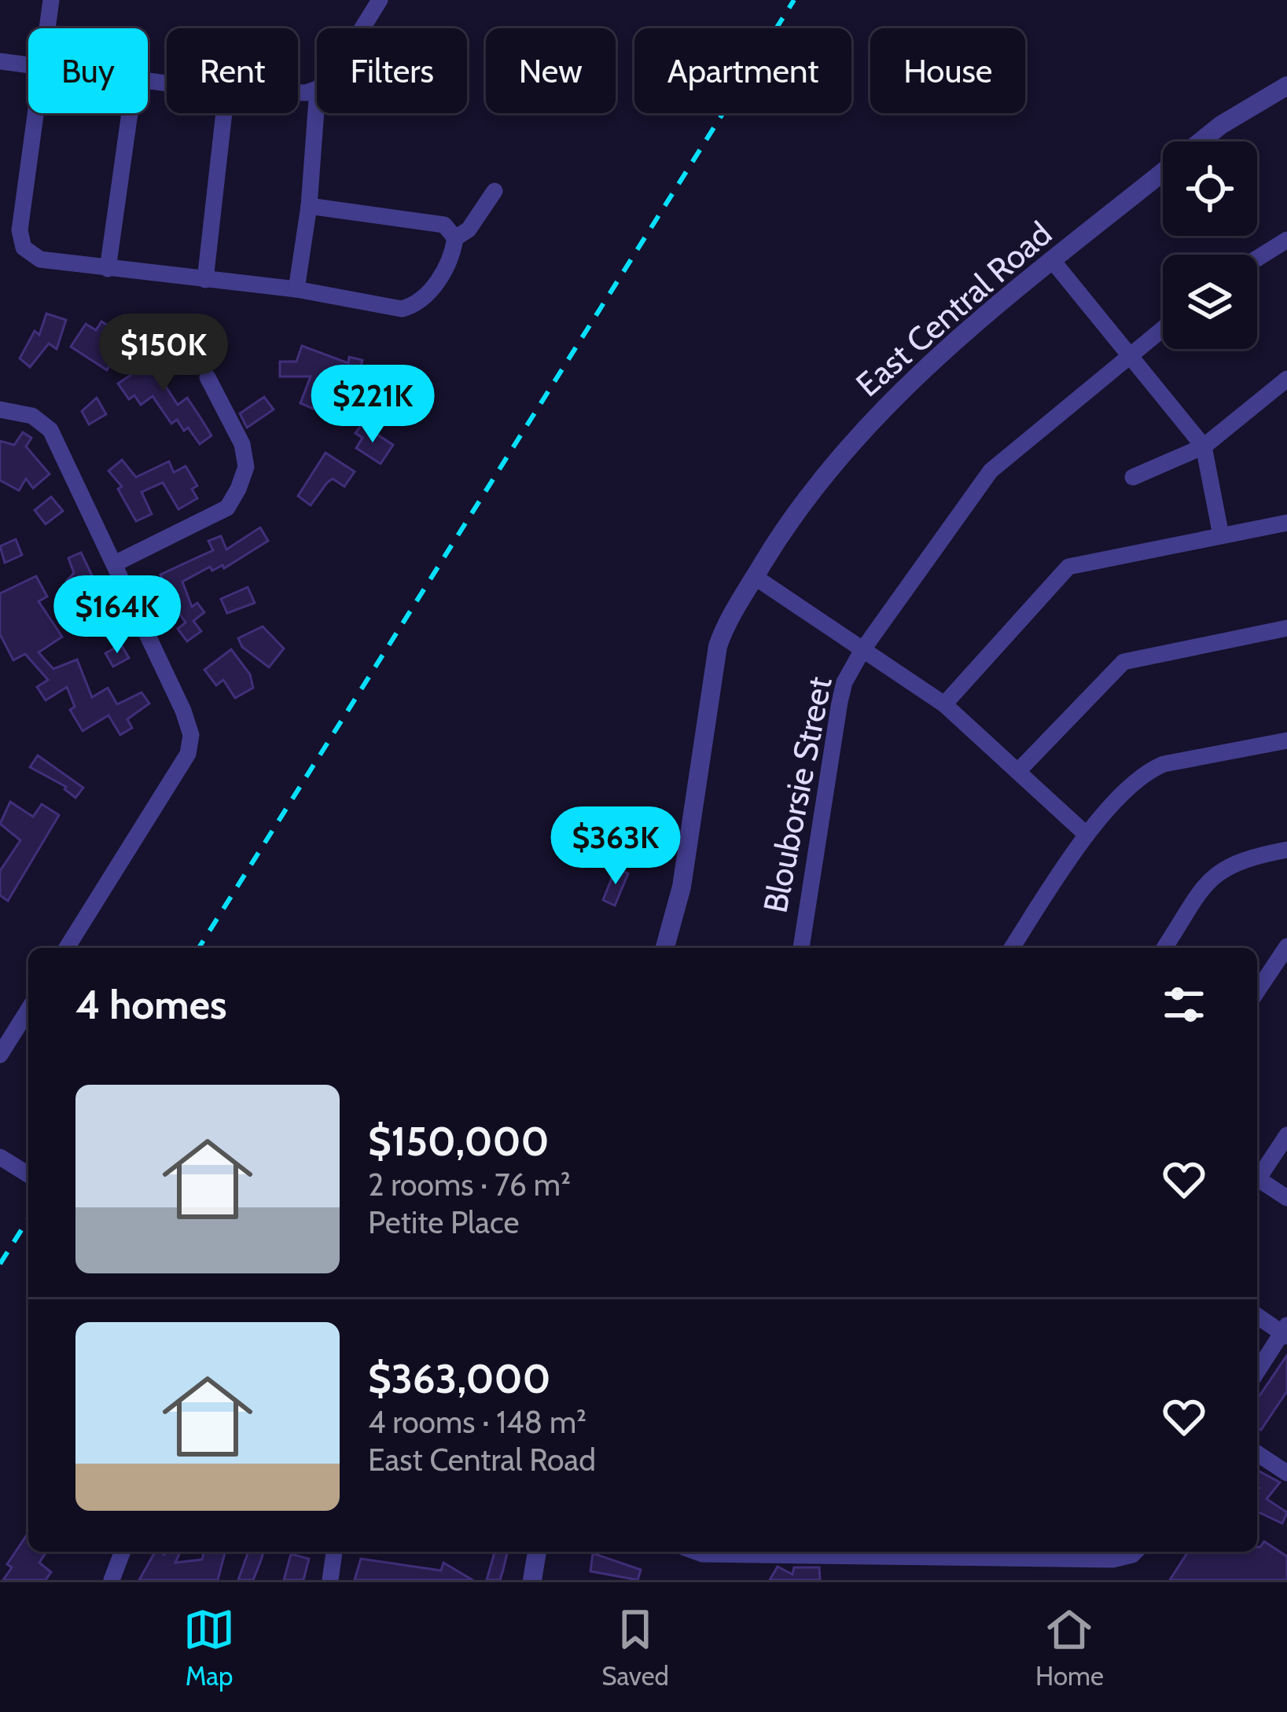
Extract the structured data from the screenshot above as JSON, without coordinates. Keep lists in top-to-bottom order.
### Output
{
  "streets": {
    "street": ["East Central Road", "Blouborsie Street"]
  },
  "page": {
    "chip": [
      "Buy",
      "Rent",
      "Filters",
      "New",
      "Apartment",
      "House"
    ],
    "price": [
      "$150K",
      "$221K",
      "$164K",
      "$363K"
    ],
    "heading": "4 homes",
    "list": [
      {
        "name": "$150,000",
        "note": "2 rooms · 76 m² · Petite Place"
      },
      {
        "name": "$363,000",
        "note": "4 rooms · 148 m² · East Central Road"
      }
    ],
    "tabs": ["Map", "Saved", "Home"]
  }
}
